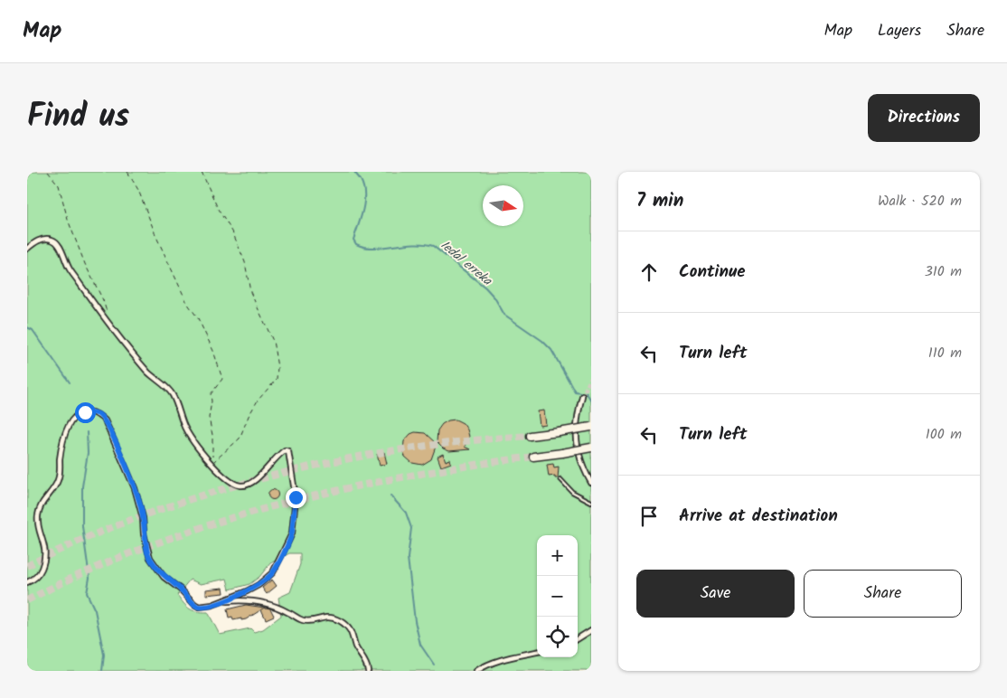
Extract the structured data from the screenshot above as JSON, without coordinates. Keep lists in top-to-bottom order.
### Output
{
  "water": ["Iedal erreka"],
  "north": "right",
  "page": {
    "header": "Map",
    "nav": ["Map", "Layers", "Share"],
    "title": "Find us",
    "buttons": [
      "Directions",
      ["Save", "Share"]
    ],
    "heading": ["7 min", "Walk · 520 m"],
    "list": [
      ["Continue", "310 m"],
      ["Turn left", "110 m"],
      ["Turn left", "100 m"],
      "Arrive at destination"
    ],
    "map_buttons": ["+", "−"]
  }
}
